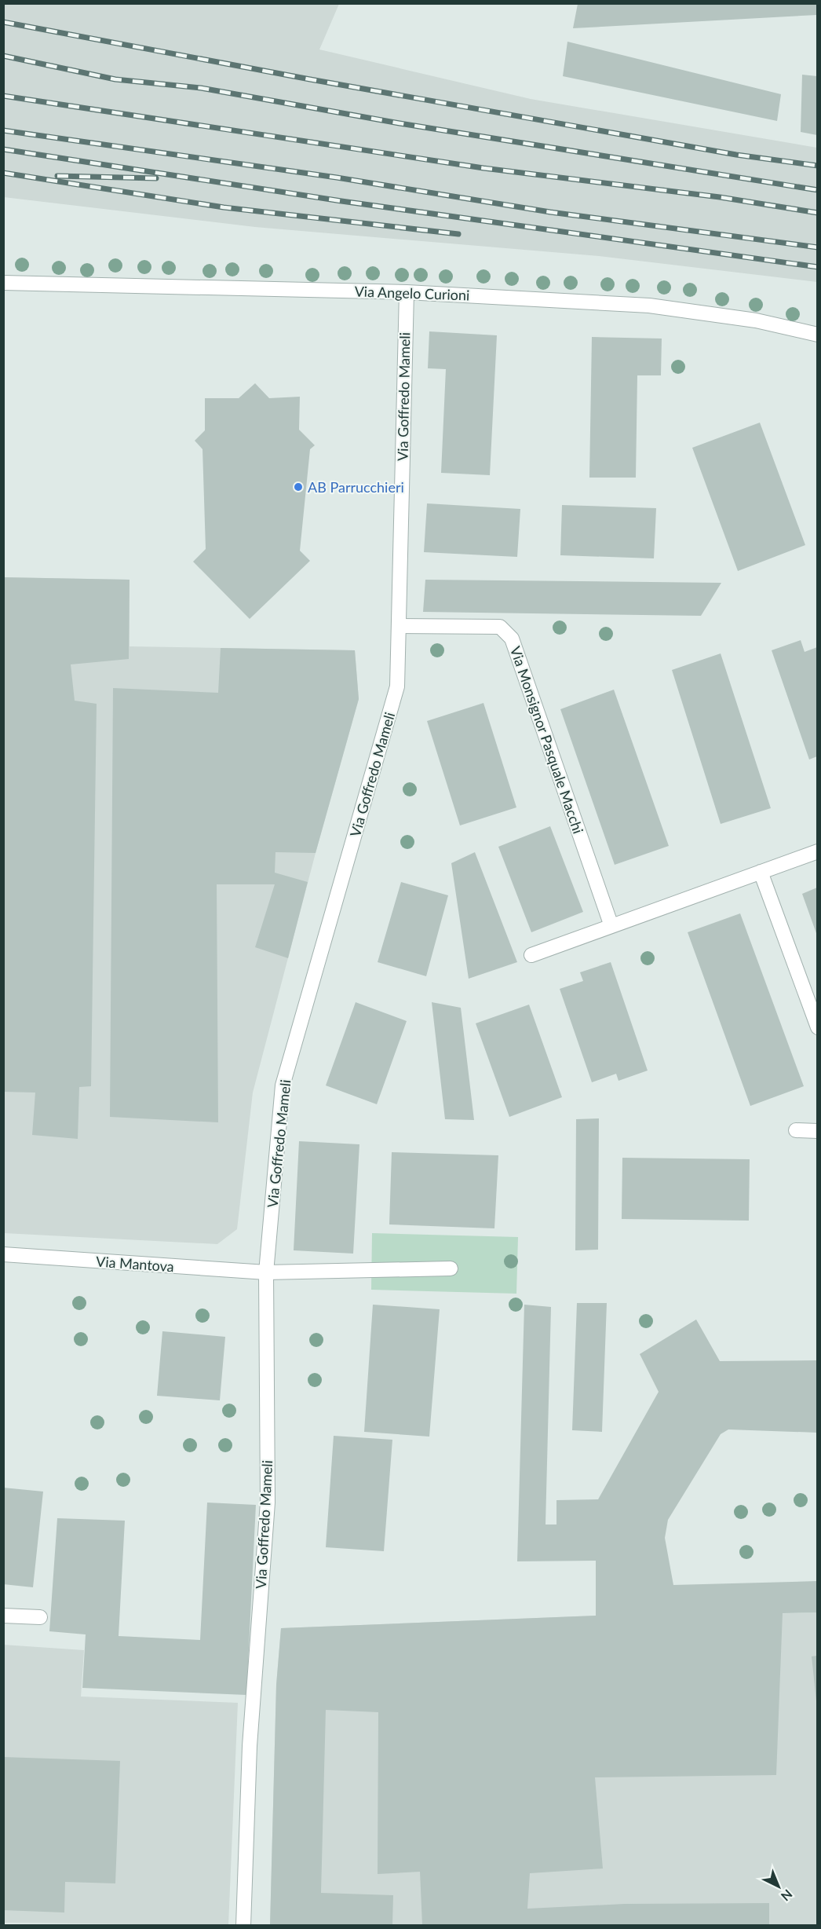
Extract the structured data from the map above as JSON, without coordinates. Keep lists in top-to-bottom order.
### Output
{
  "streets": {
    "street": [
      "Via Angelo Curioni",
      "Via Goffredo Mameli",
      "Via Monsignor Pasquale Macchi",
      "Via Mantova"
    ]
  },
  "crossings": [
    ["Via Angelo Curioni", "Via Goffredo Mameli"],
    ["Via Goffredo Mameli", "Via Monsignor Pasquale Macchi"],
    ["Via Goffredo Mameli", "Via Mantova"]
  ],
  "places": ["AB Parrucchieri"],
  "north": "bottom right"
}
